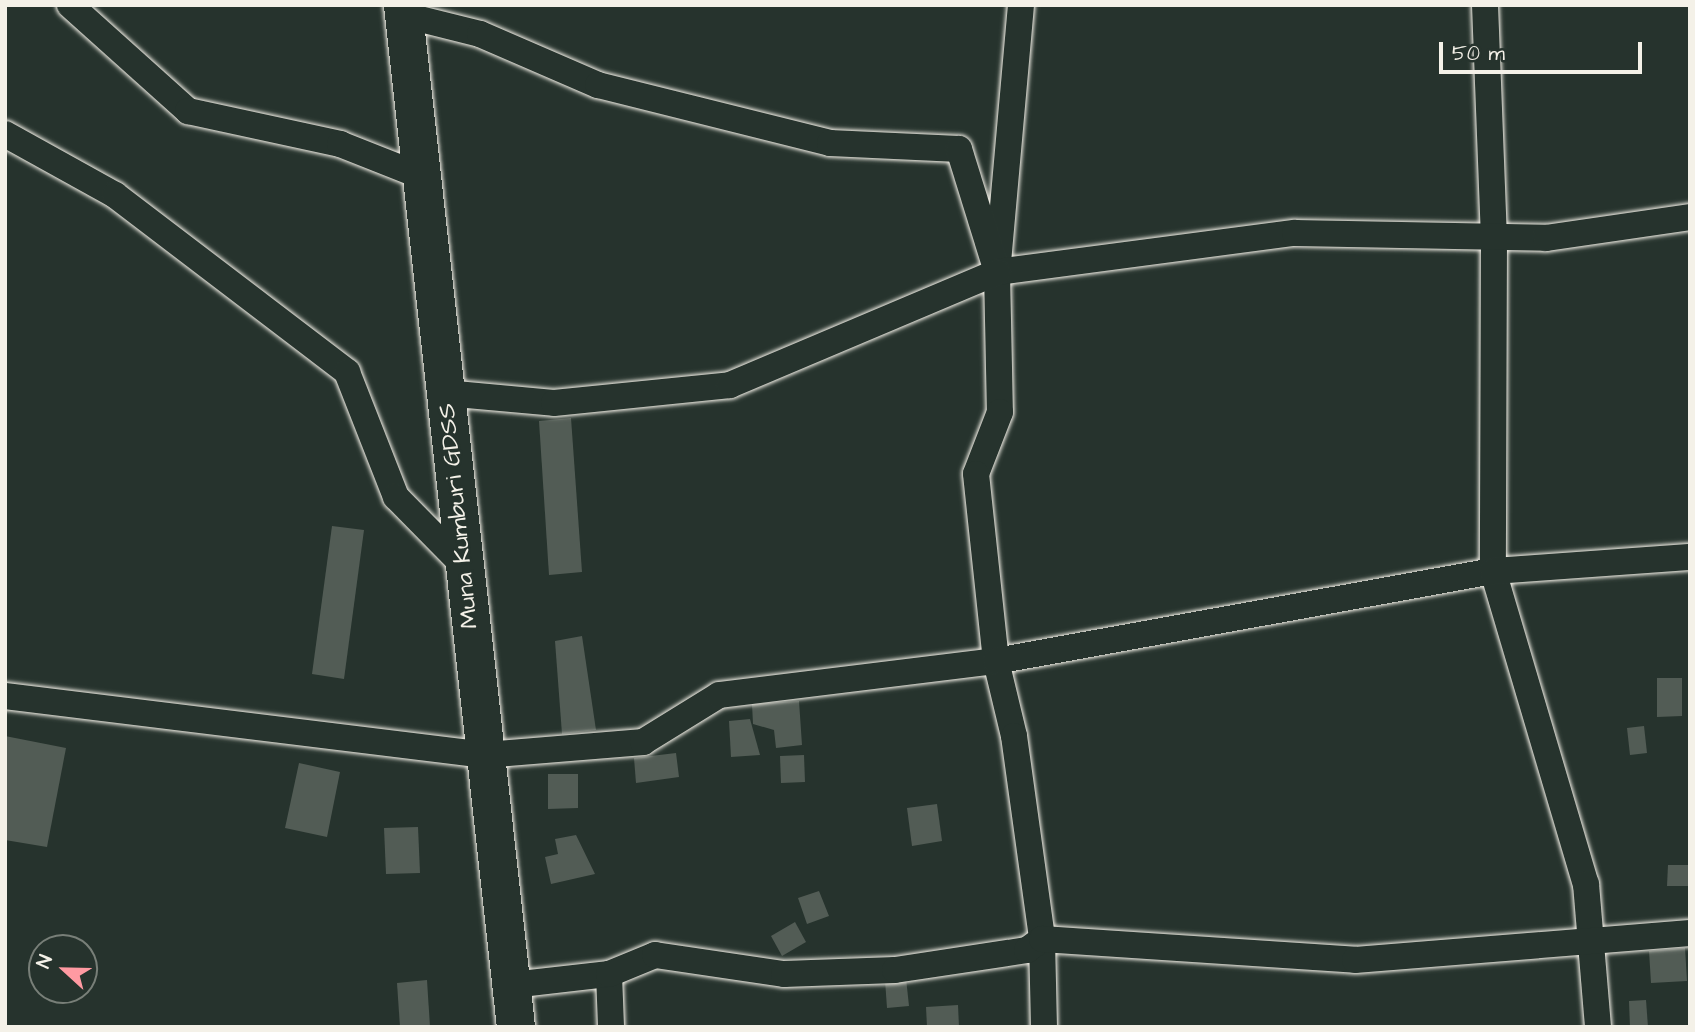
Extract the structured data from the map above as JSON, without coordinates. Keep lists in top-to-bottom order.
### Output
{
  "streets": {
    "highway": ["Muna Kumburi GDSS"]
  },
  "scale_bar": "50 m",
  "north": "left"
}
